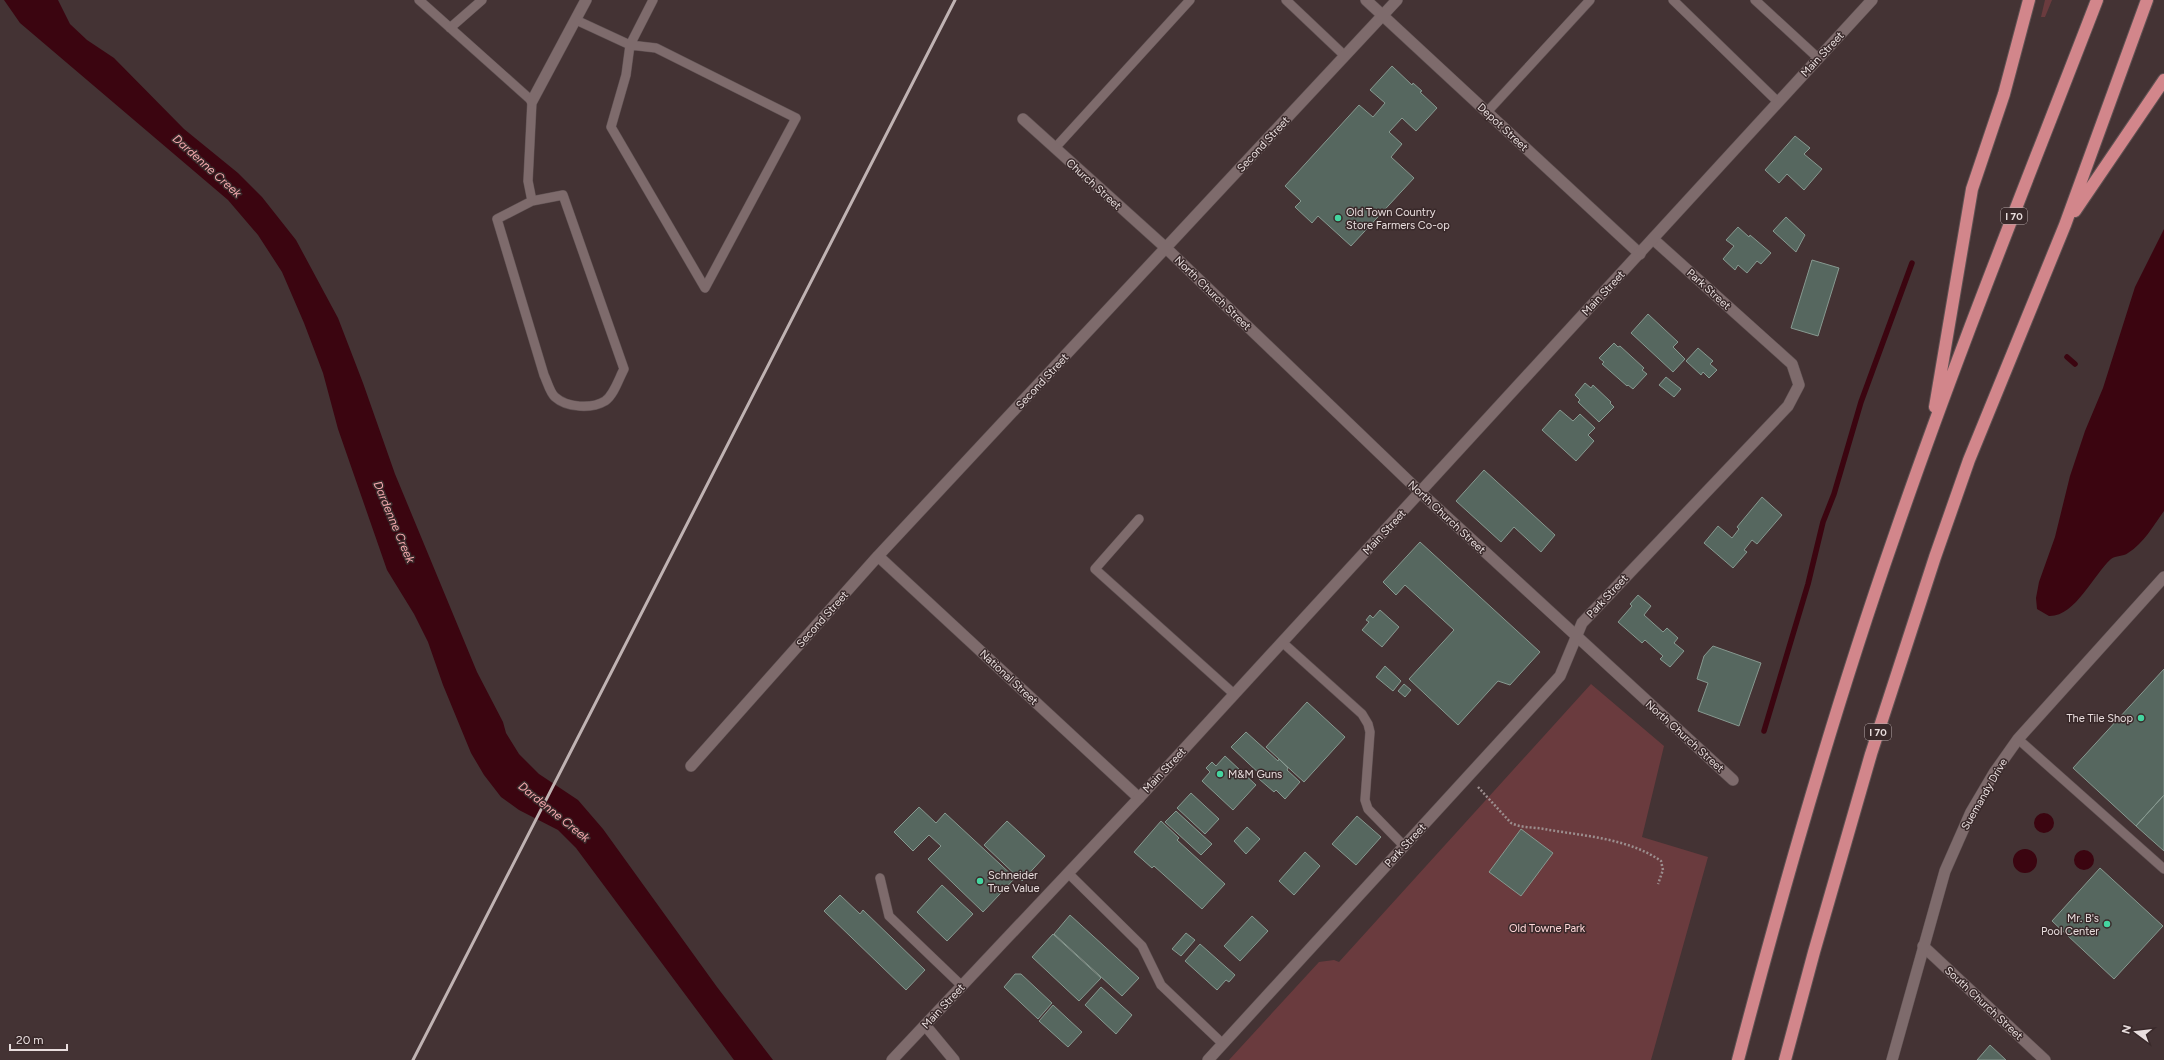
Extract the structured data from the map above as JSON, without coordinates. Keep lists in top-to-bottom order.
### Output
{
  "streets": {
    "highway": ["I 70"],
    "street": [
      "Main Street",
      "Depot Street",
      "Second Street",
      "Church Street",
      "Park Street",
      "North Church Street",
      "National Street",
      "Suemandy Drive",
      "South Church Street"
    ]
  },
  "crossings": [
    ["Main Street", "Depot Street"],
    ["Main Street", "Park Street"],
    ["Main Street", "North Church Street"],
    ["Main Street", "National Street"],
    ["Depot Street", "Second Street"],
    ["Second Street", "Church Street"],
    ["Second Street", "North Church Street"],
    ["Second Street", "National Street"],
    ["Church Street", "North Church Street"],
    ["Park Street", "North Church Street"],
    ["Suemandy Drive", "South Church Street"]
  ],
  "water": ["Dardenne Creek"],
  "parks": ["Old Towne Park"],
  "places": [
    "Old Town Country Store Farmers Co-op",
    "The Tile Shop",
    "M&M Guns",
    "Schneider True Value",
    "Mr. B's Pool Center"
  ],
  "scale_bar": "20 m",
  "north": "left"
}
